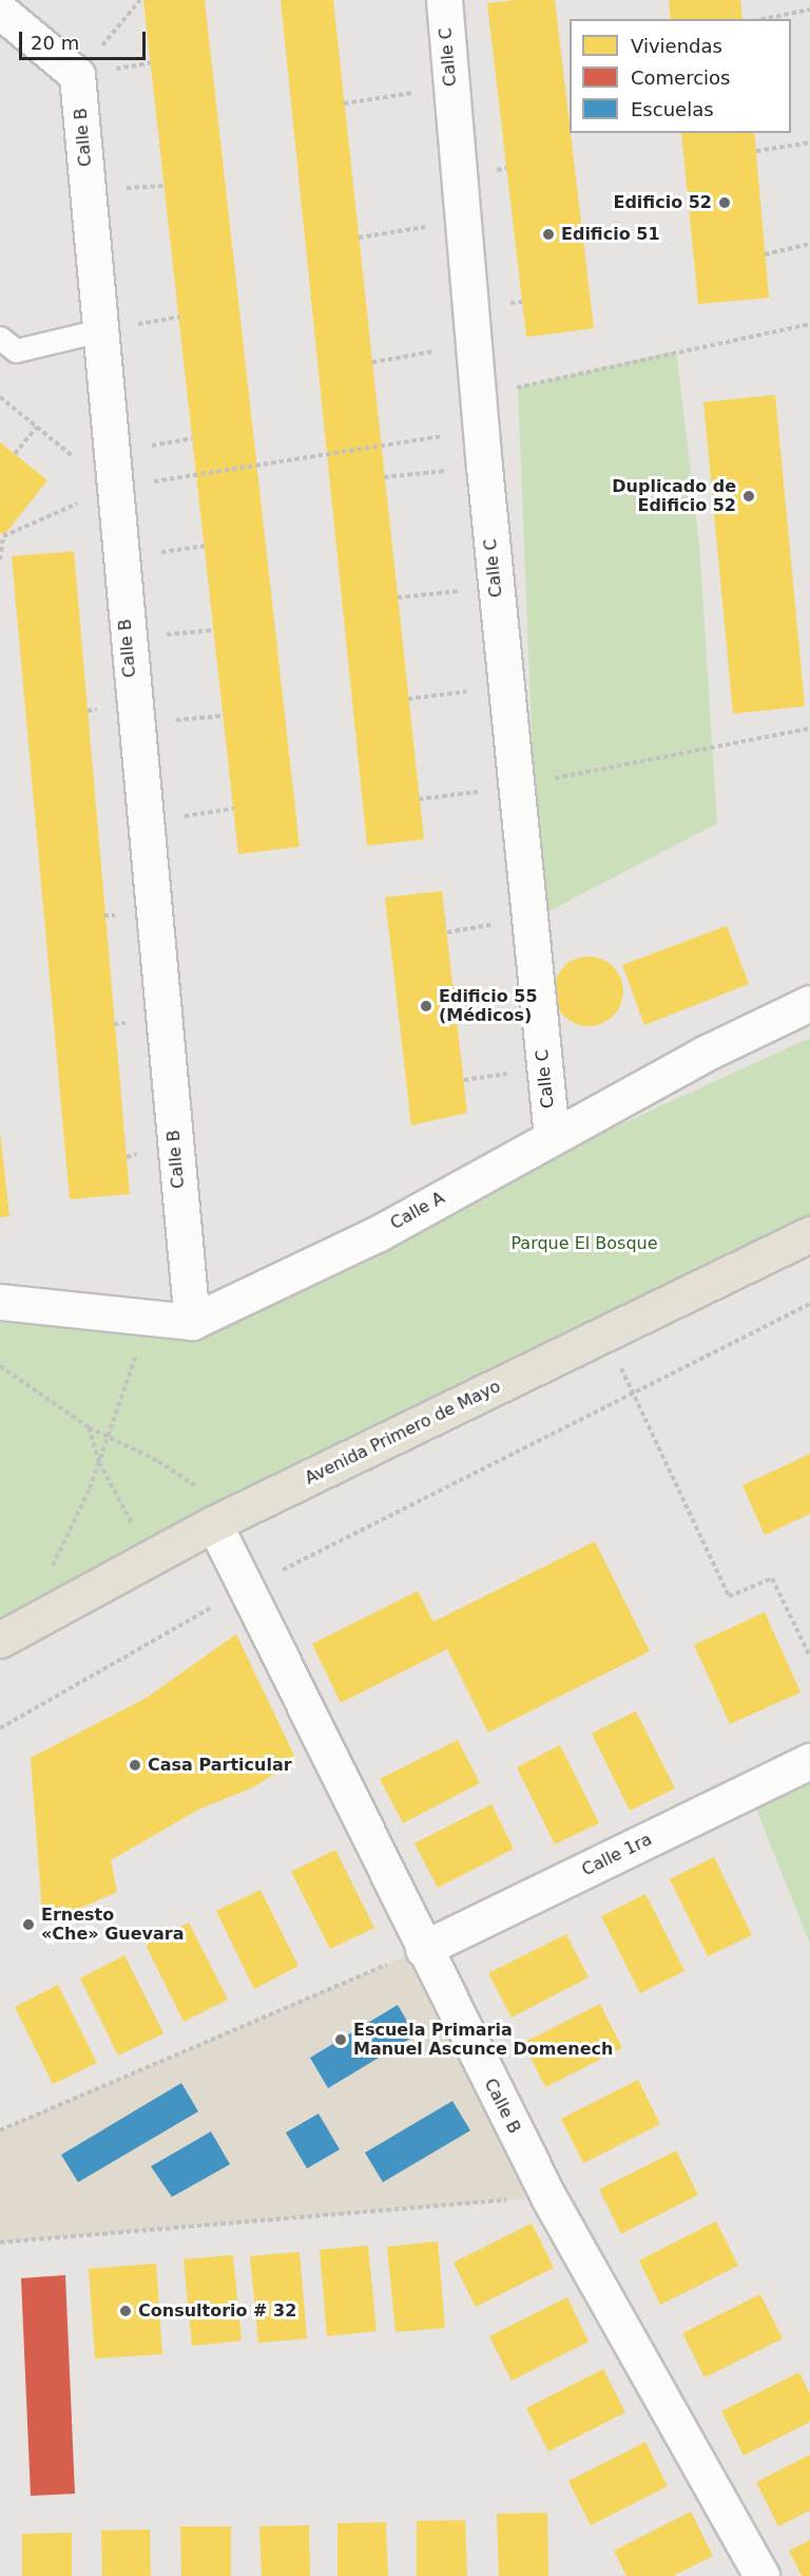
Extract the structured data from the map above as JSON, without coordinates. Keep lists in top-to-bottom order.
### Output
{
  "streets": {
    "main road": ["Avenida Primero de Mayo"],
    "street": [
      "Calle C",
      "Calle B",
      "Calle A",
      "Calle 1ra"
    ]
  },
  "crossings": [
    ["Calle C", "Calle A"],
    ["Calle B", "Calle A"],
    ["Calle B", "Avenida Primero de Mayo"],
    ["Calle B", "Calle 1ra"]
  ],
  "parks": ["Parque El Bosque"],
  "places": [
    "Edificio 52",
    "Edificio 51",
    "Duplicado de Edificio 52",
    "Edificio 55 (Médicos)",
    "Casa Particular",
    "Ernesto «Che» Guevara",
    "Escuela Primaria Manuel Ascunce Domenech",
    "Consultorio # 32"
  ],
  "legend": ["Viviendas", "Comercios", "Escuelas"],
  "scale_bar": "20 m"
}
